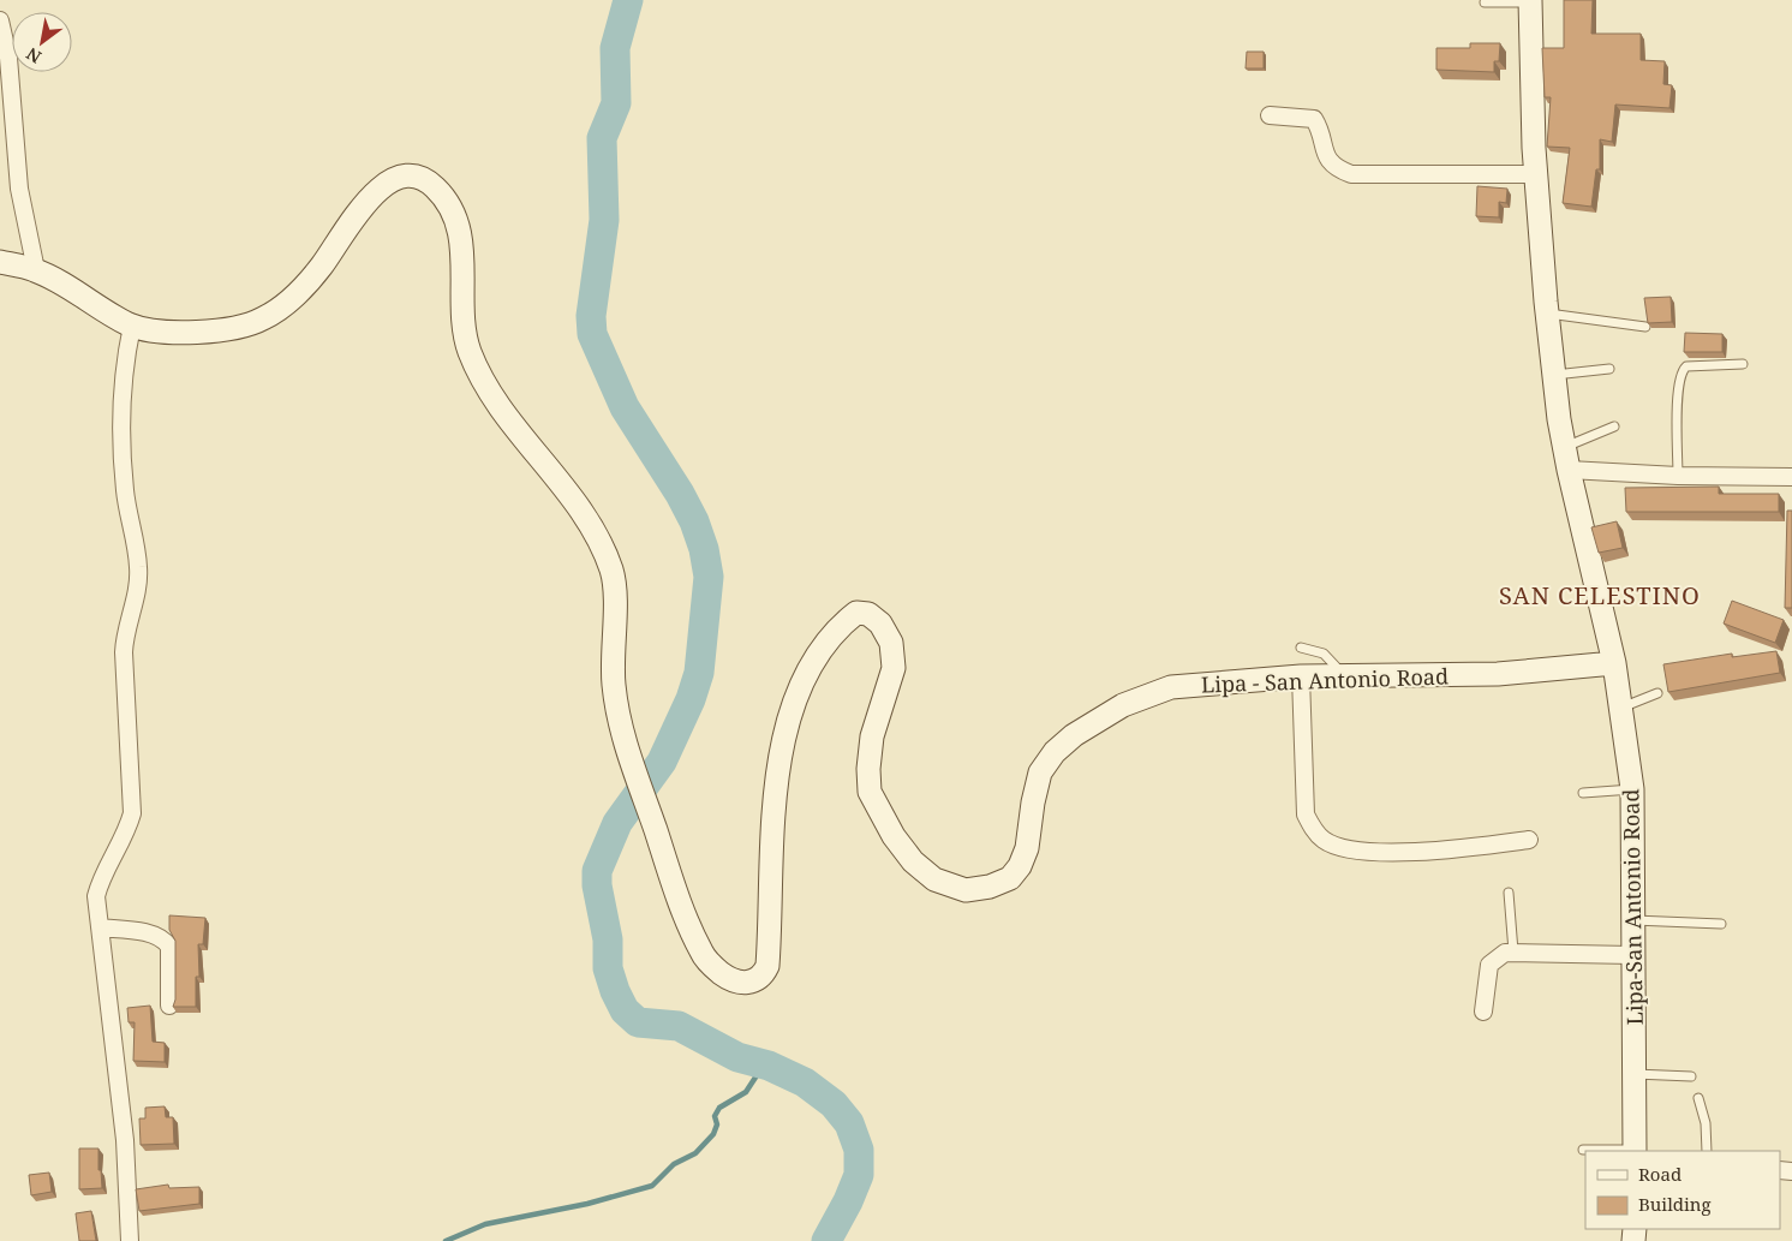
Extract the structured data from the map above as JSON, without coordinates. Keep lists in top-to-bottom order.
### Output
{
  "streets": {
    "street": ["Lipa - San Antonio Road", "Lipa-San Antonio Road"]
  },
  "crossings": [
    ["Lipa - San Antonio Road", "Lipa-San Antonio Road"]
  ],
  "districts": ["SAN CELESTINO"],
  "legend": ["Road", "Building"],
  "north": "bottom left"
}
